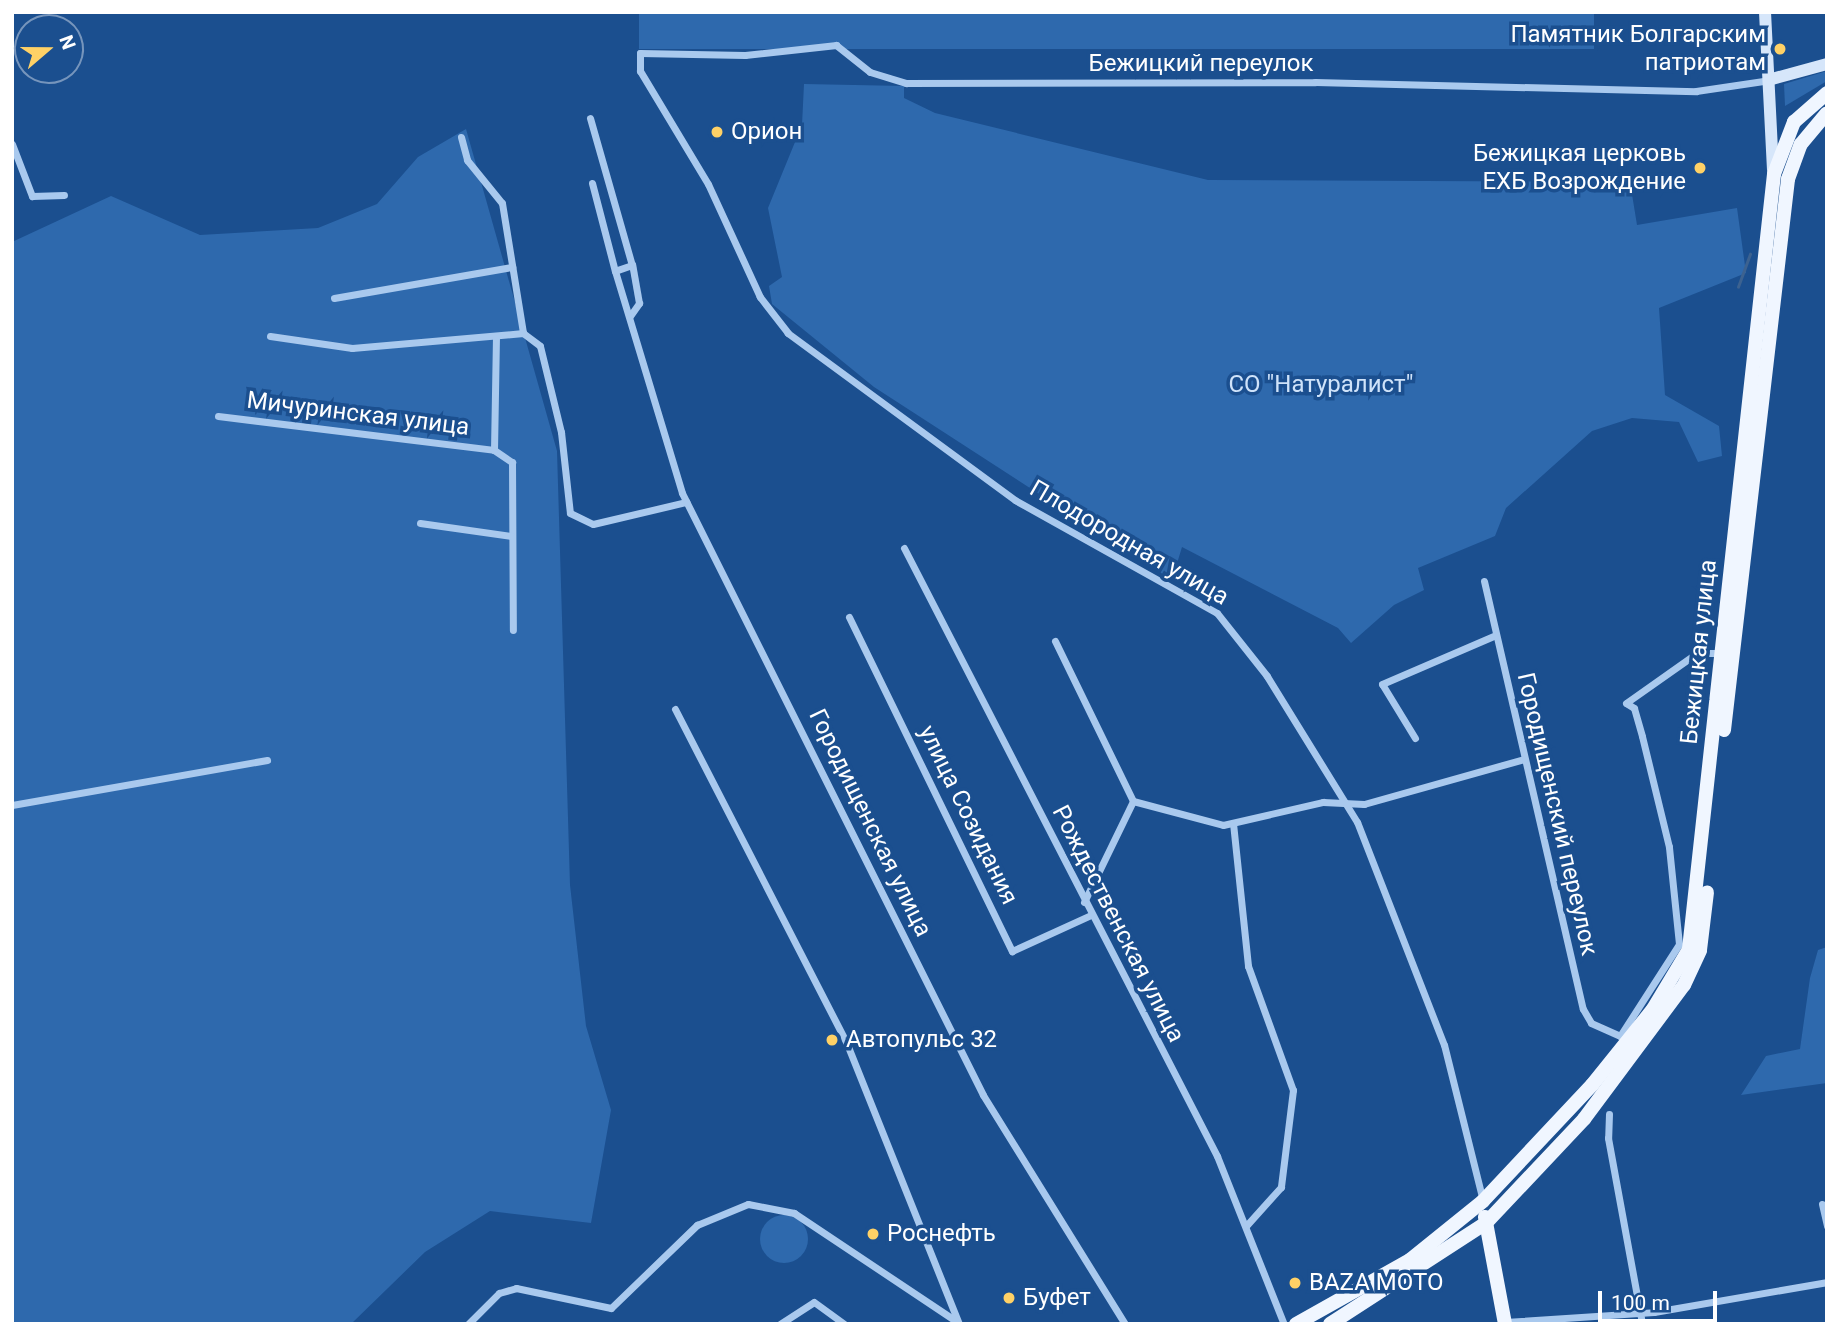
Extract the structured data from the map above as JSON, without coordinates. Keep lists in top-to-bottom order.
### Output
{
  "streets": {
    "main road": ["Бежицкая улица"],
    "street": [
      "Бежицкий переулок",
      "Мичуринская улица",
      "Плодородная улица",
      "Городищенский переулок",
      "улица Созидания",
      "Городищенская улица",
      "Рождественская улица"
    ]
  },
  "crossings": [
    ["Бежицкий переулок", "Плодородная улица"],
    ["Бежицкий переулок", "Бежицкая улица"],
    ["Плодородная улица", "Бежицкая улица"],
    ["Бежицкая улица", "Городищенский переулок"],
    ["улица Созидания", "Рождественская улица"]
  ],
  "parks": ["СО \"Натуралист\""],
  "places": [
    "Памятник Болгарским патриотам",
    "Орион",
    "Бежицкая церковь ЕХБ Возрождение",
    "Автопульс 32",
    "Роснефть",
    "BAZA MOTO",
    "Буфет"
  ],
  "scale_bar": "100 m",
  "north": "right"
}
